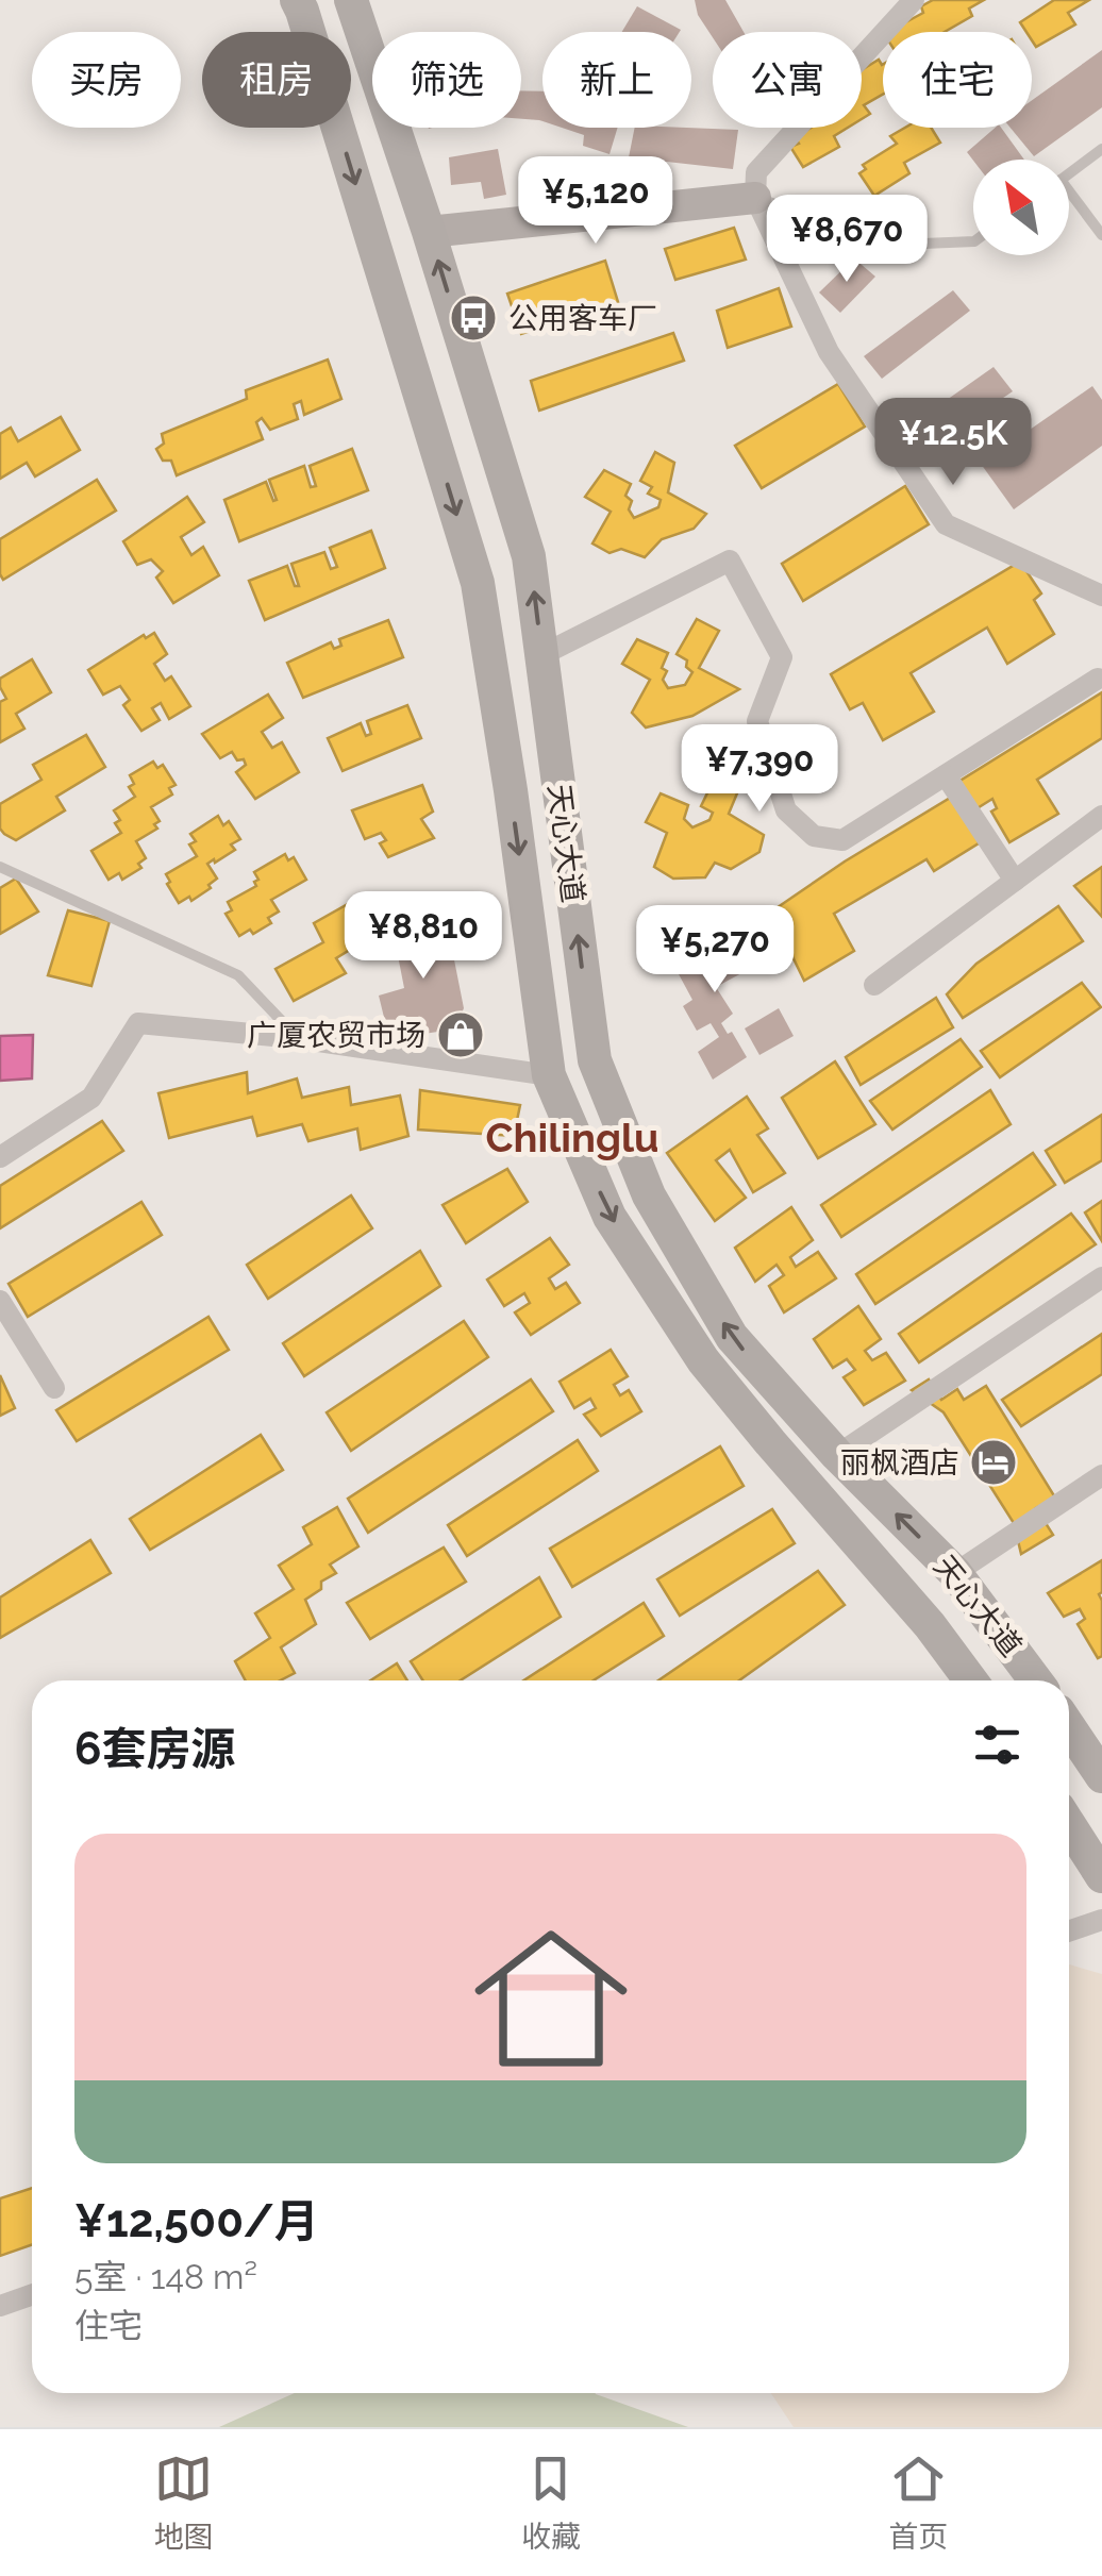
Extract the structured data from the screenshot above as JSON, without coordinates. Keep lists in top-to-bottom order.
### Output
{
  "streets": {
    "main road": ["天心大道"]
  },
  "districts": ["Chilinglu"],
  "places": {
    "bus stop": ["公用客车厂"],
    "shop": ["广厦农贸市场"],
    "hotel": ["丽枫酒店"]
  },
  "north": "top left",
  "page": {
    "chip": [
      "买房",
      "租房",
      "筛选",
      "新上",
      "公寓",
      "住宅"
    ],
    "price": [
      "¥5,120",
      "¥8,670",
      "¥12.5K",
      "¥7,390",
      "¥8,810",
      "¥5,270"
    ],
    "heading": "6套房源",
    "list": [
      {
        "name": "¥12,500/月",
        "note": "5室 · 148 m² · 住宅"
      }
    ],
    "tabs": ["地图", "收藏", "首页"]
  }
}
